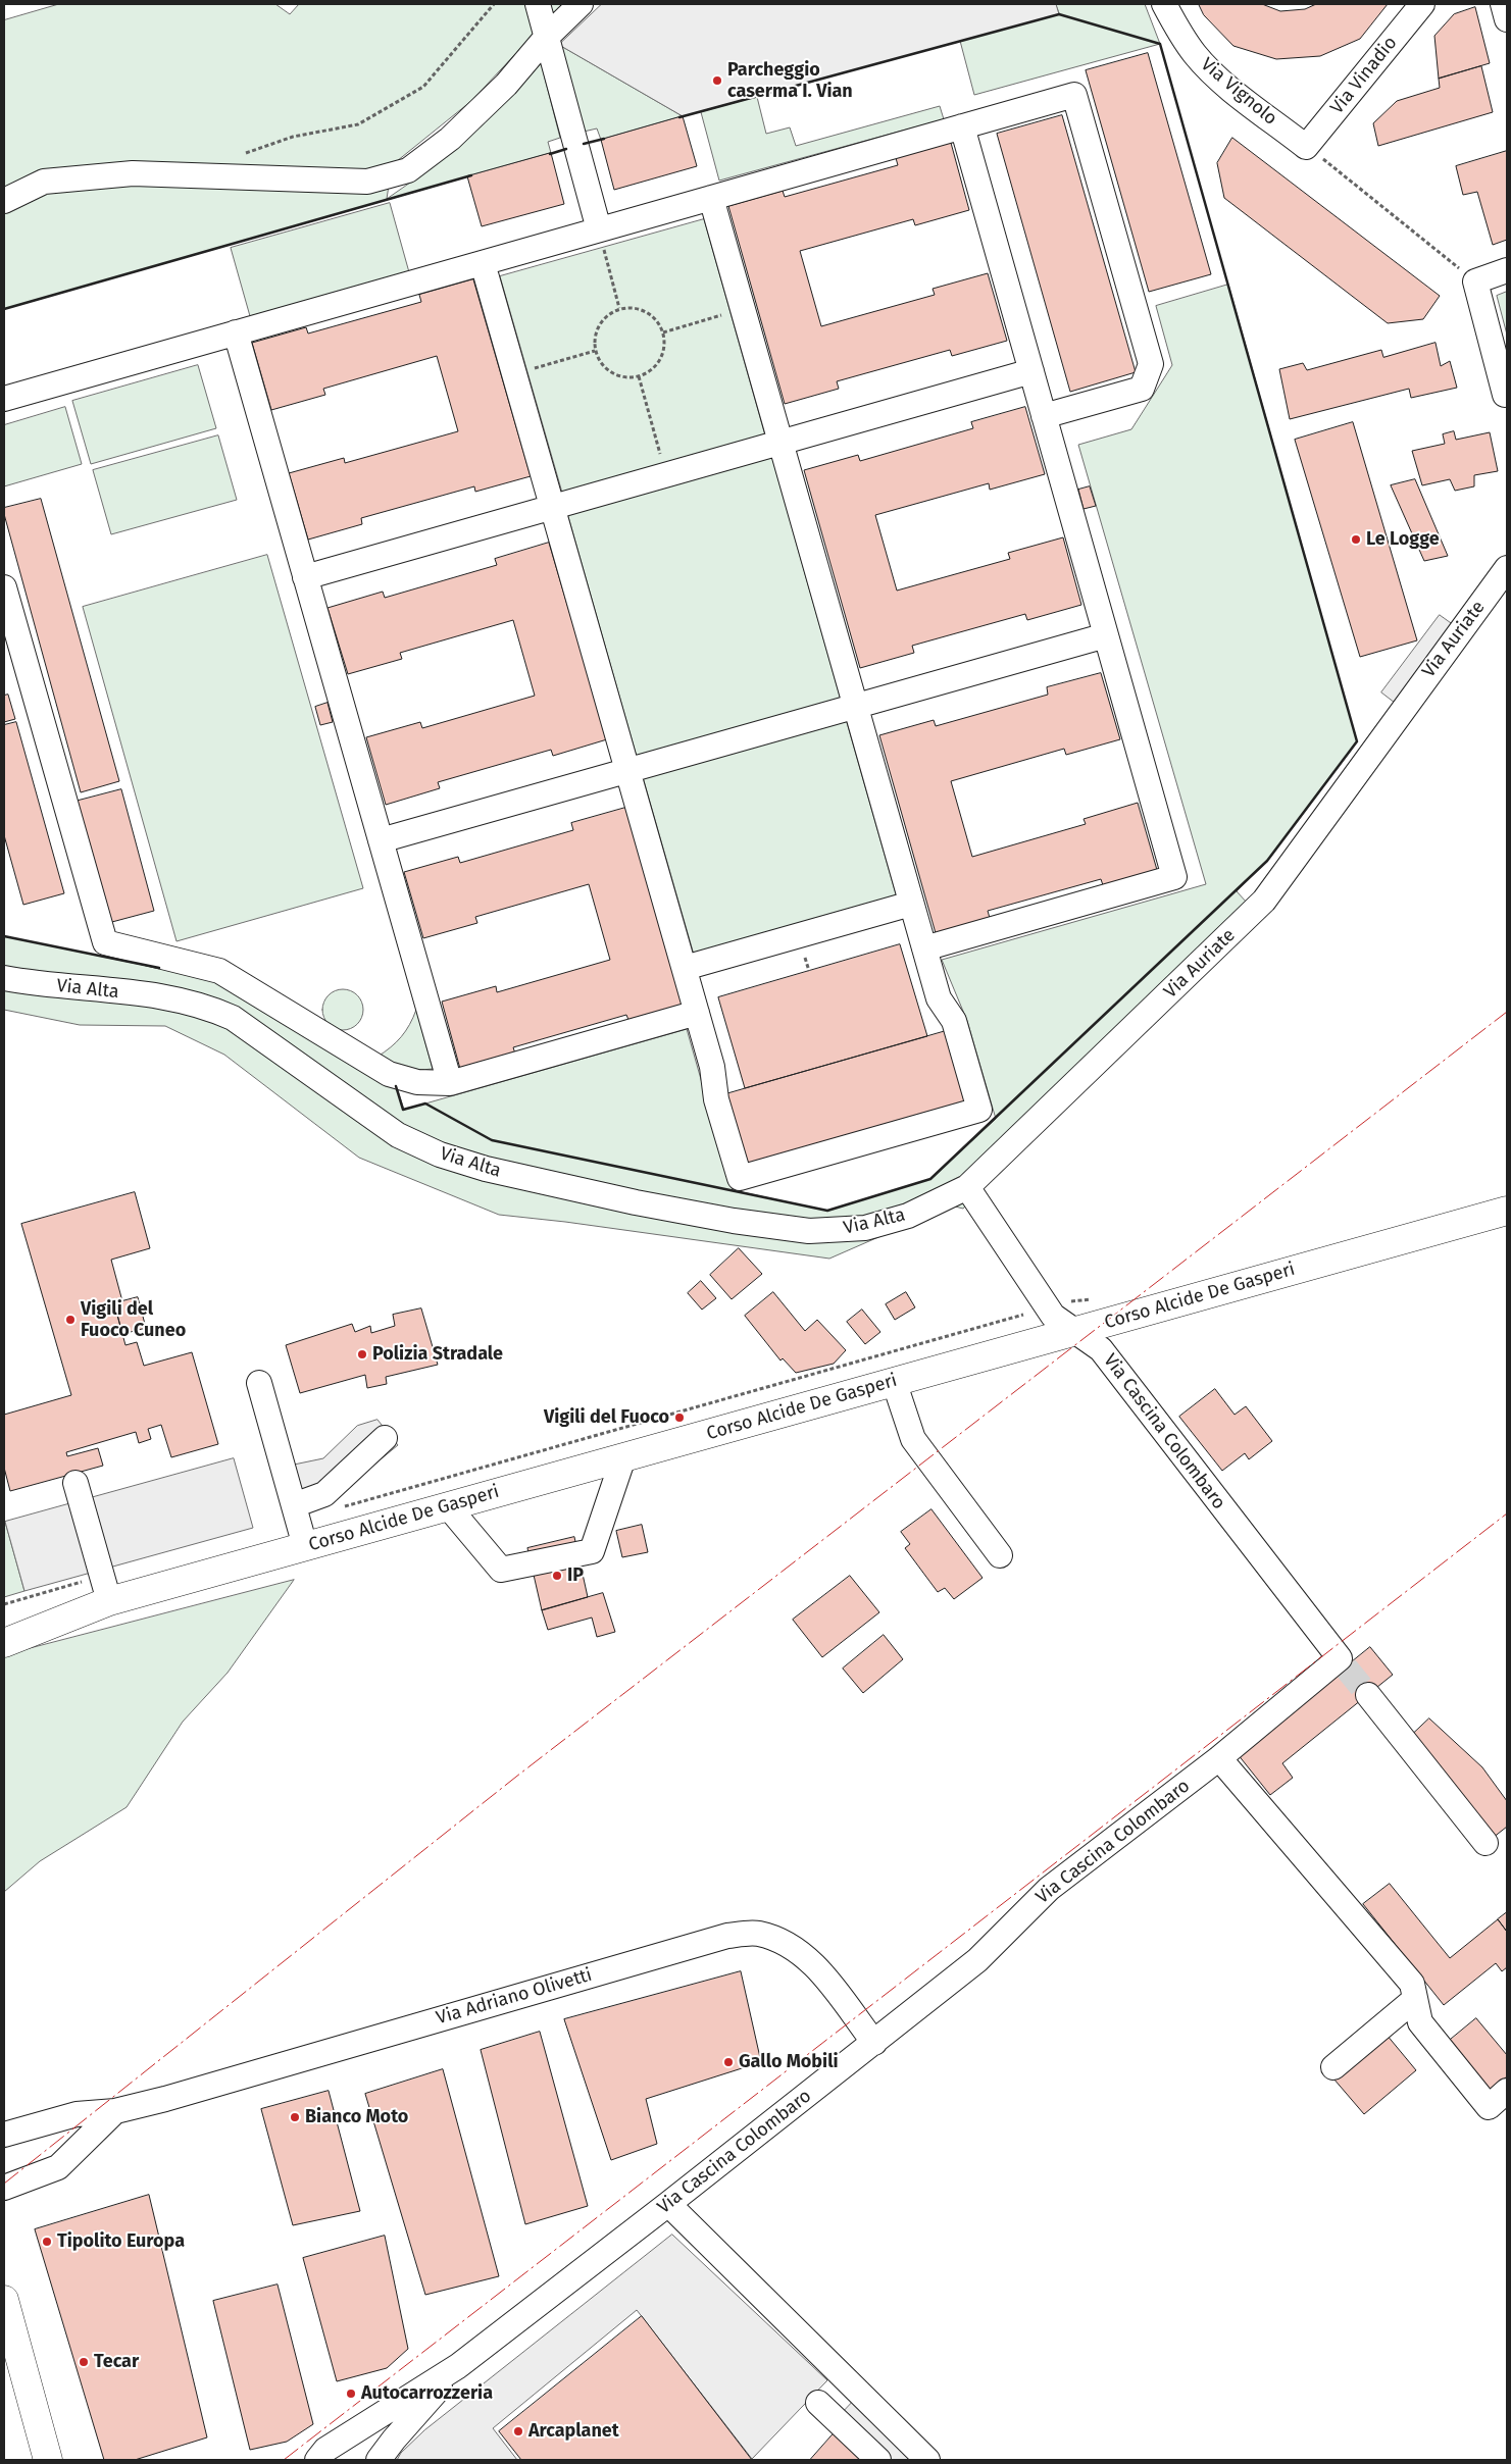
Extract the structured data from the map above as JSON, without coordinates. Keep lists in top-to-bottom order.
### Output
{
  "streets": {
    "main road": ["Corso Alcide De Gasperi"],
    "street": [
      "Via Vinadio",
      "Via Vignolo",
      "Via Auriate",
      "Via Alta",
      "Via Cascina Colombaro",
      "Via Adriano Olivetti"
    ]
  },
  "crossings": [
    ["Via Vinadio", "Via Vignolo"],
    ["Via Auriate", "Via Alta"],
    ["Corso Alcide De Gasperi", "Via Cascina Colombaro"],
    ["Via Cascina Colombaro", "Via Adriano Olivetti"]
  ],
  "places": [
    "Parcheggio caserma I. Vian",
    "Le Logge",
    "Vigili del Fuoco Cuneo",
    "Polizia Stradale",
    "Vigili del Fuoco",
    "IP",
    "Gallo Mobili",
    "Bianco Moto",
    "Tipolito Europa",
    "Tecar",
    "Autocarrozzeria",
    "Arcaplanet"
  ]
}
